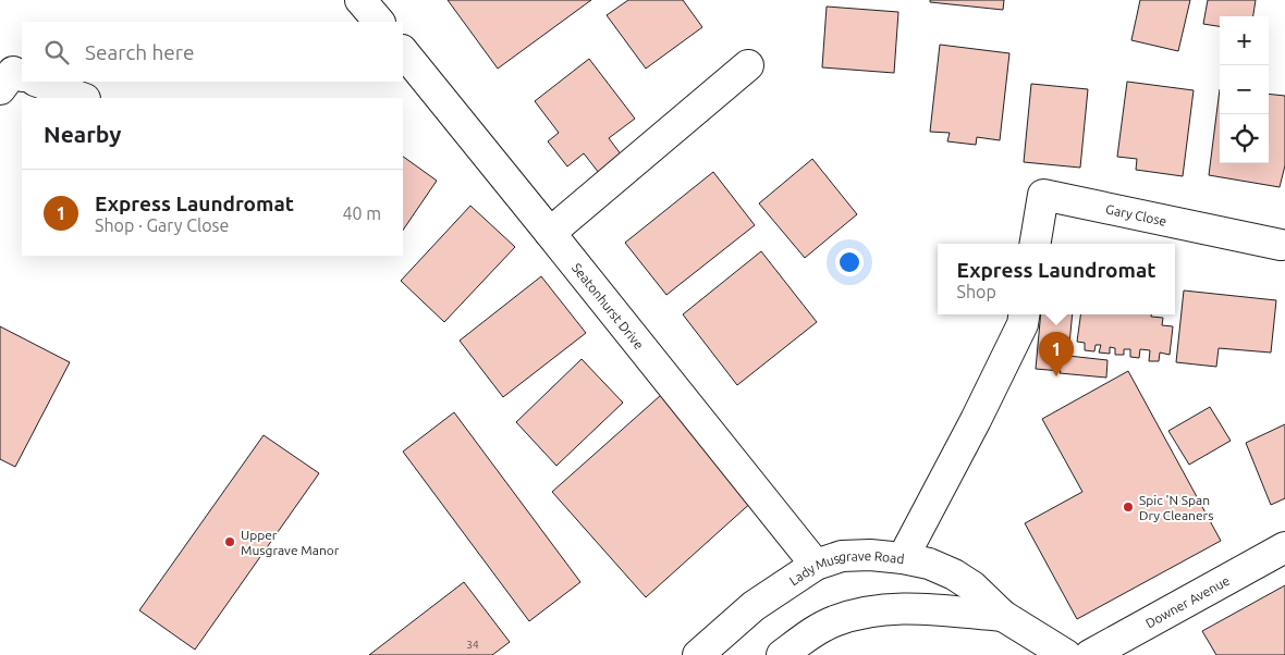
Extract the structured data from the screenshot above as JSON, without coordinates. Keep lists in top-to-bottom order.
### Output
{
  "streets": {
    "street": [
      "Gary Close",
      "Seatonhurst Drive",
      "Lady Musgrave Road",
      "Downer Avenue"
    ]
  },
  "crossings": [
    ["Seatonhurst Drive", "Lady Musgrave Road"]
  ],
  "places": ["Spic 'N Span Dry Cleaners", "Upper Musgrave Manor"],
  "house_numbers": ["34"],
  "page": {
    "map_buttons": ["+", "−"],
    "search": "Search here",
    "heading": "Nearby",
    "list": [
      {
        "mark": "1",
        "name": "Express Laundromat",
        "note": "Shop · Gary Close",
        "value": "40 m"
      }
    ],
    "popup": ["Express Laundromat", "Shop"],
    "pins": "1"
  }
}
